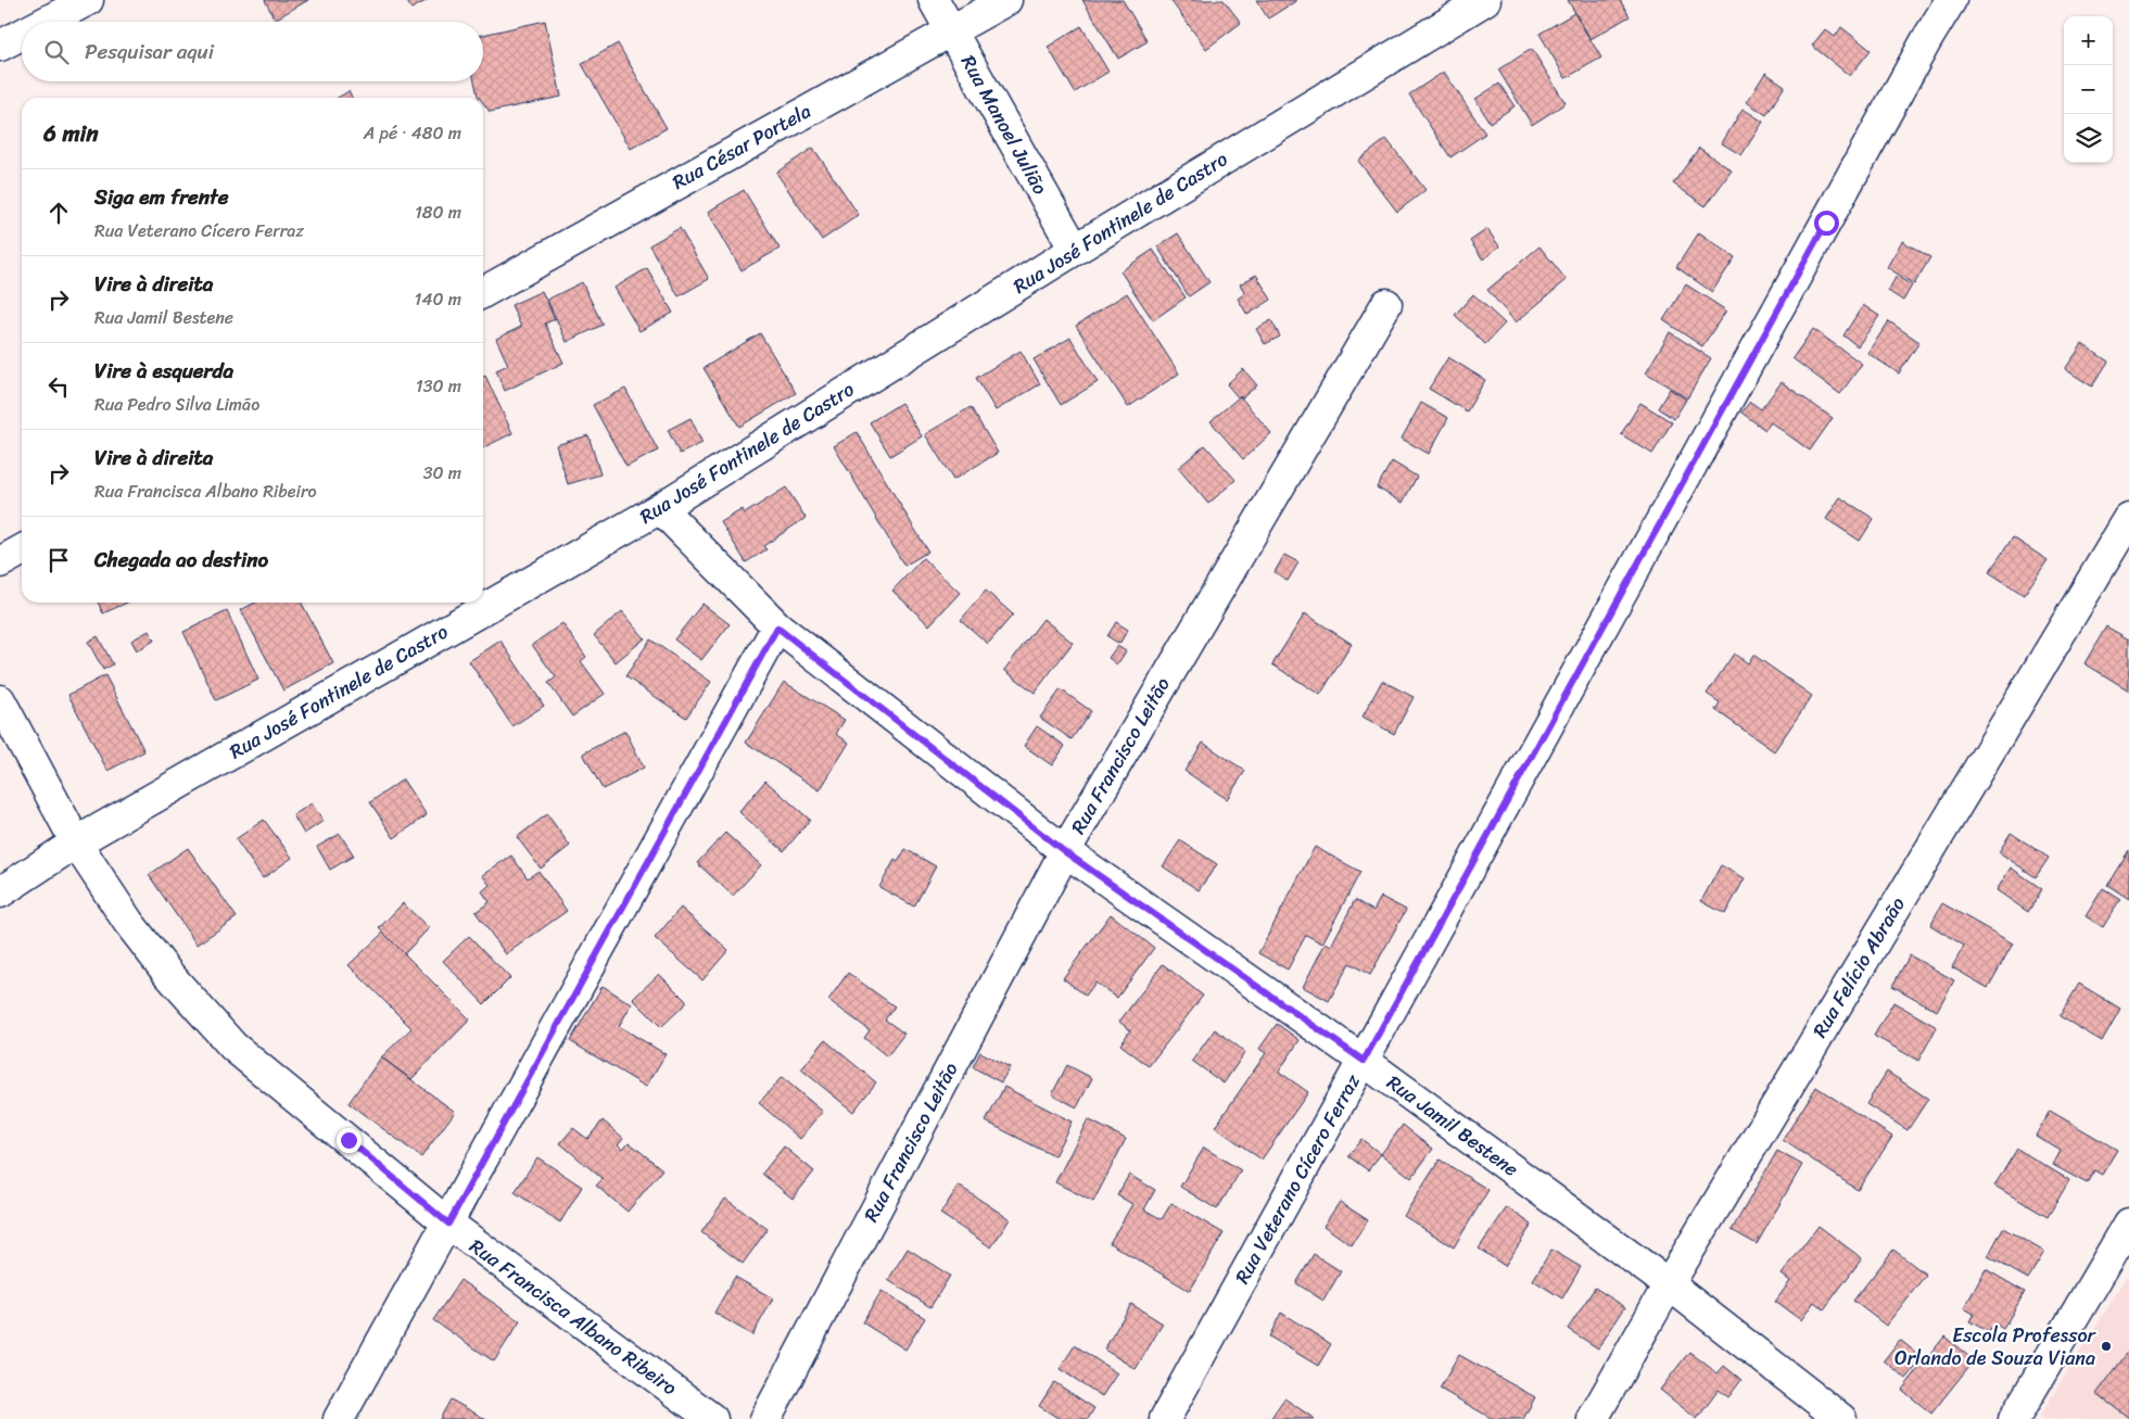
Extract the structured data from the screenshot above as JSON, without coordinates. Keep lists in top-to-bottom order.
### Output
{
  "streets": {
    "street": [
      "Rua Manoel Julião",
      "Rua César Portela",
      "Rua José Fontinele de Castro",
      "Rua Francisco Leitão",
      "Rua Felício Abraão",
      "Rua Jamil Bestene",
      "Rua Veterano Cícero Ferraz",
      "Rua Francisca Albano Ribeiro"
    ]
  },
  "crossings": [
    ["Rua Manoel Julião", "Rua César Portela"],
    ["Rua Manoel Julião", "Rua José Fontinele de Castro"],
    ["Rua José Fontinele de Castro", "Rua Jamil Bestene"],
    ["Rua José Fontinele de Castro", "Rua Francisca Albano Ribeiro"],
    ["Rua Francisco Leitão", "Rua Jamil Bestene"],
    ["Rua Felício Abraão", "Rua Jamil Bestene"],
    ["Rua Jamil Bestene", "Rua Veterano Cícero Ferraz"]
  ],
  "places": ["Escola Professor Orlando de Souza Viana"],
  "page": {
    "map_buttons": ["+", "−"],
    "search": "Pesquisar aqui",
    "heading": ["6 min", "A pé · 480 m"],
    "list": [
      ["Siga em frente", "Rua Veterano Cícero Ferraz", "180 m"],
      ["Vire à direita", "Rua Jamil Bestene", "140 m"],
      ["Vire à esquerda", "Rua Pedro Silva Limão", "130 m"],
      ["Vire à direita", "Rua Francisca Albano Ribeiro", "30 m"],
      "Chegada ao destino"
    ]
  }
}
